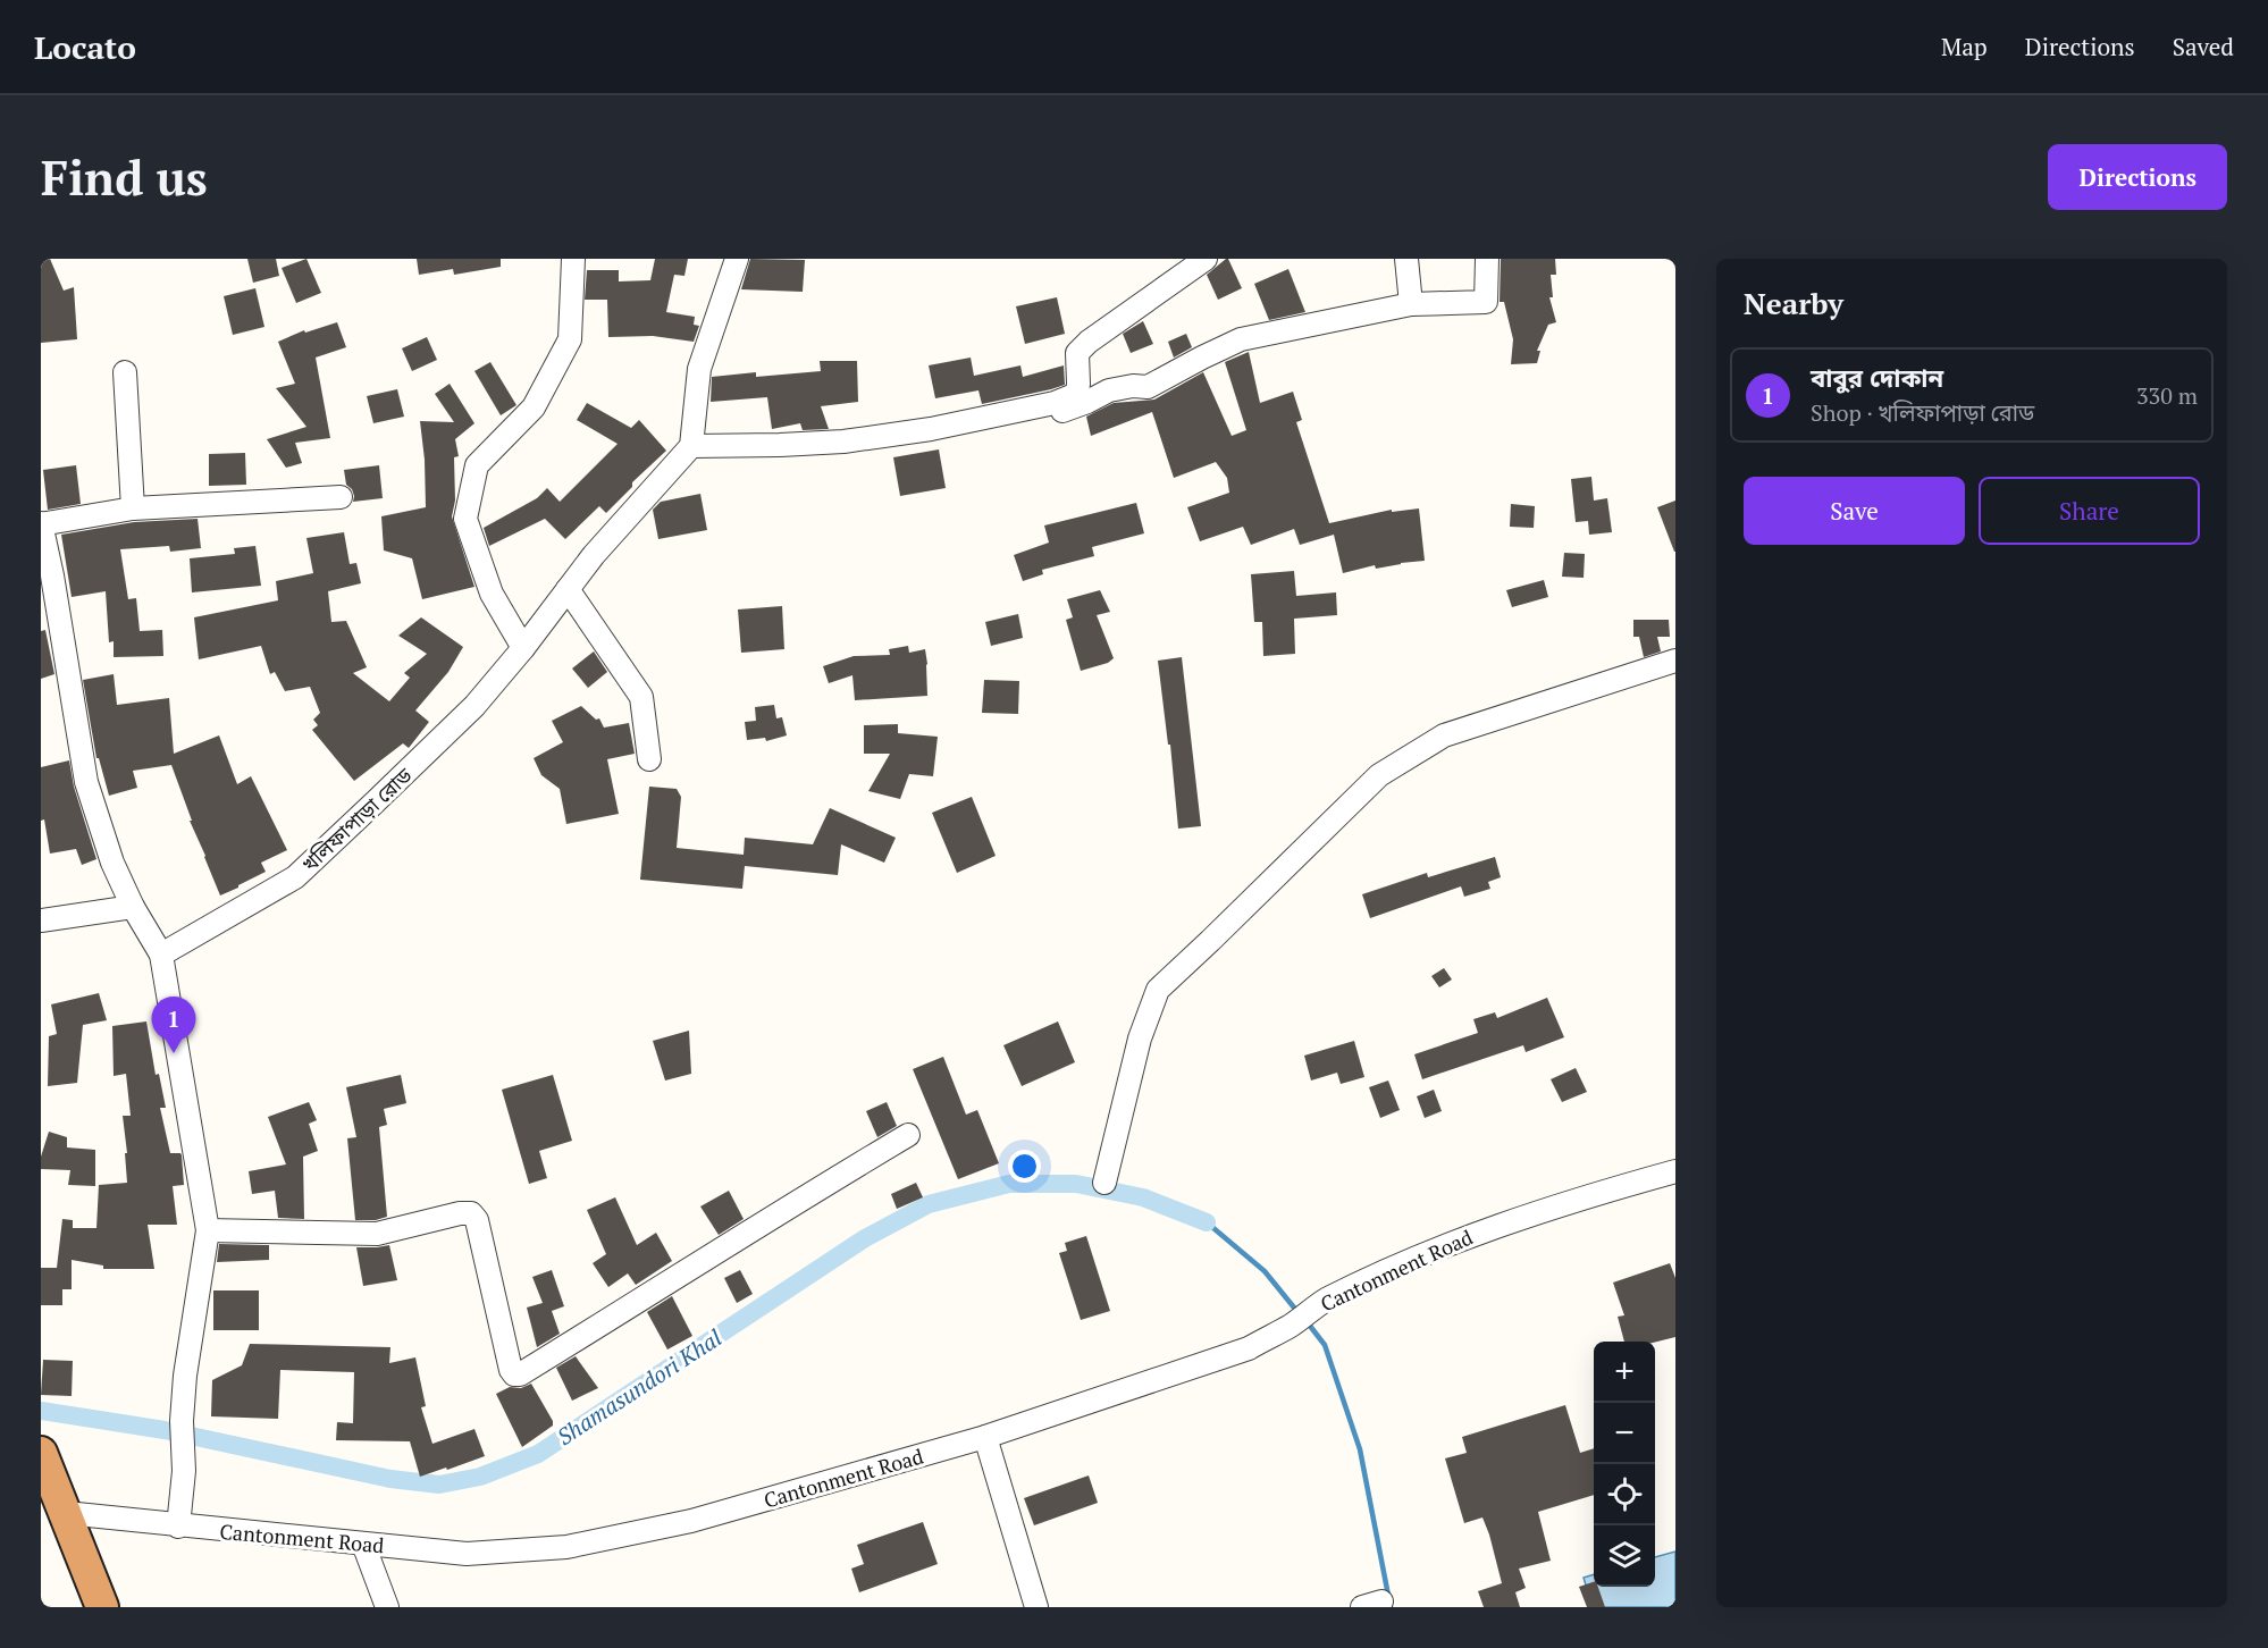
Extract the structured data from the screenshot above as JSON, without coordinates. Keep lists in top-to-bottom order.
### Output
{
  "streets": {
    "street": ["খলিফাপাড়া রোড", "Cantonment Road"]
  },
  "water": ["Shamasundori Khal"],
  "page": {
    "header": "Locato",
    "nav": ["Map", "Directions", "Saved"],
    "buttons": [
      "Directions",
      ["Save", "Share"]
    ],
    "title": "Find us",
    "heading": "Nearby",
    "list": [
      {
        "mark": "1",
        "name": "বাবুর দোকান",
        "note": "Shop · খলিফাপাড়া রোড",
        "value": "330 m"
      }
    ],
    "pins": "1",
    "map_buttons": ["+", "−"]
  }
}
